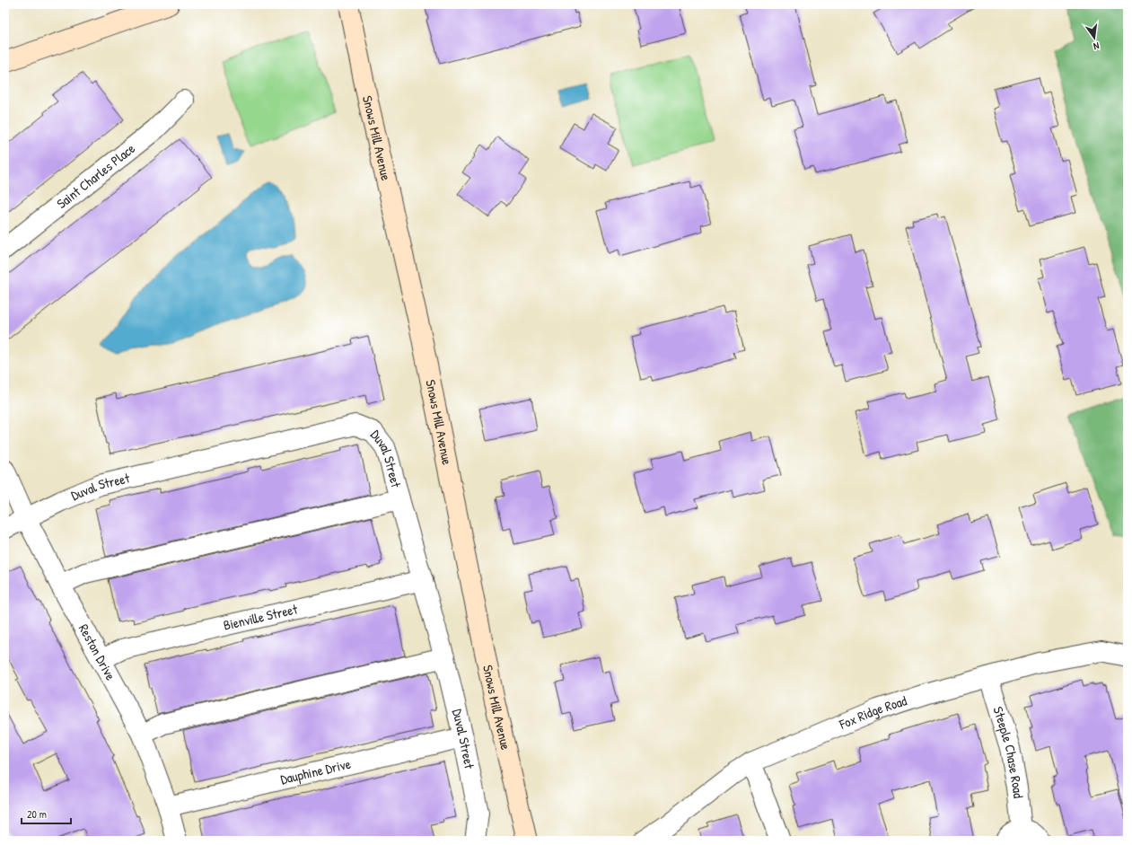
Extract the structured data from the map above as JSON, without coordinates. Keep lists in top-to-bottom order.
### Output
{
  "streets": {
    "main road": ["Snows Mill Avenue"],
    "street": [
      "Saint Charles Place",
      "Duval Street",
      "Bienville Street",
      "Reston Drive",
      "Fox Ridge Road",
      "Steeple Chase Road",
      "Dauphine Drive"
    ]
  },
  "crossings": [
    ["Duval Street", "Bienville Street"],
    ["Duval Street", "Reston Drive"],
    ["Duval Street", "Dauphine Drive"],
    ["Bienville Street", "Reston Drive"],
    ["Reston Drive", "Dauphine Drive"],
    ["Fox Ridge Road", "Steeple Chase Road"]
  ],
  "scale_bar": "20 m",
  "north": "bottom"
}
